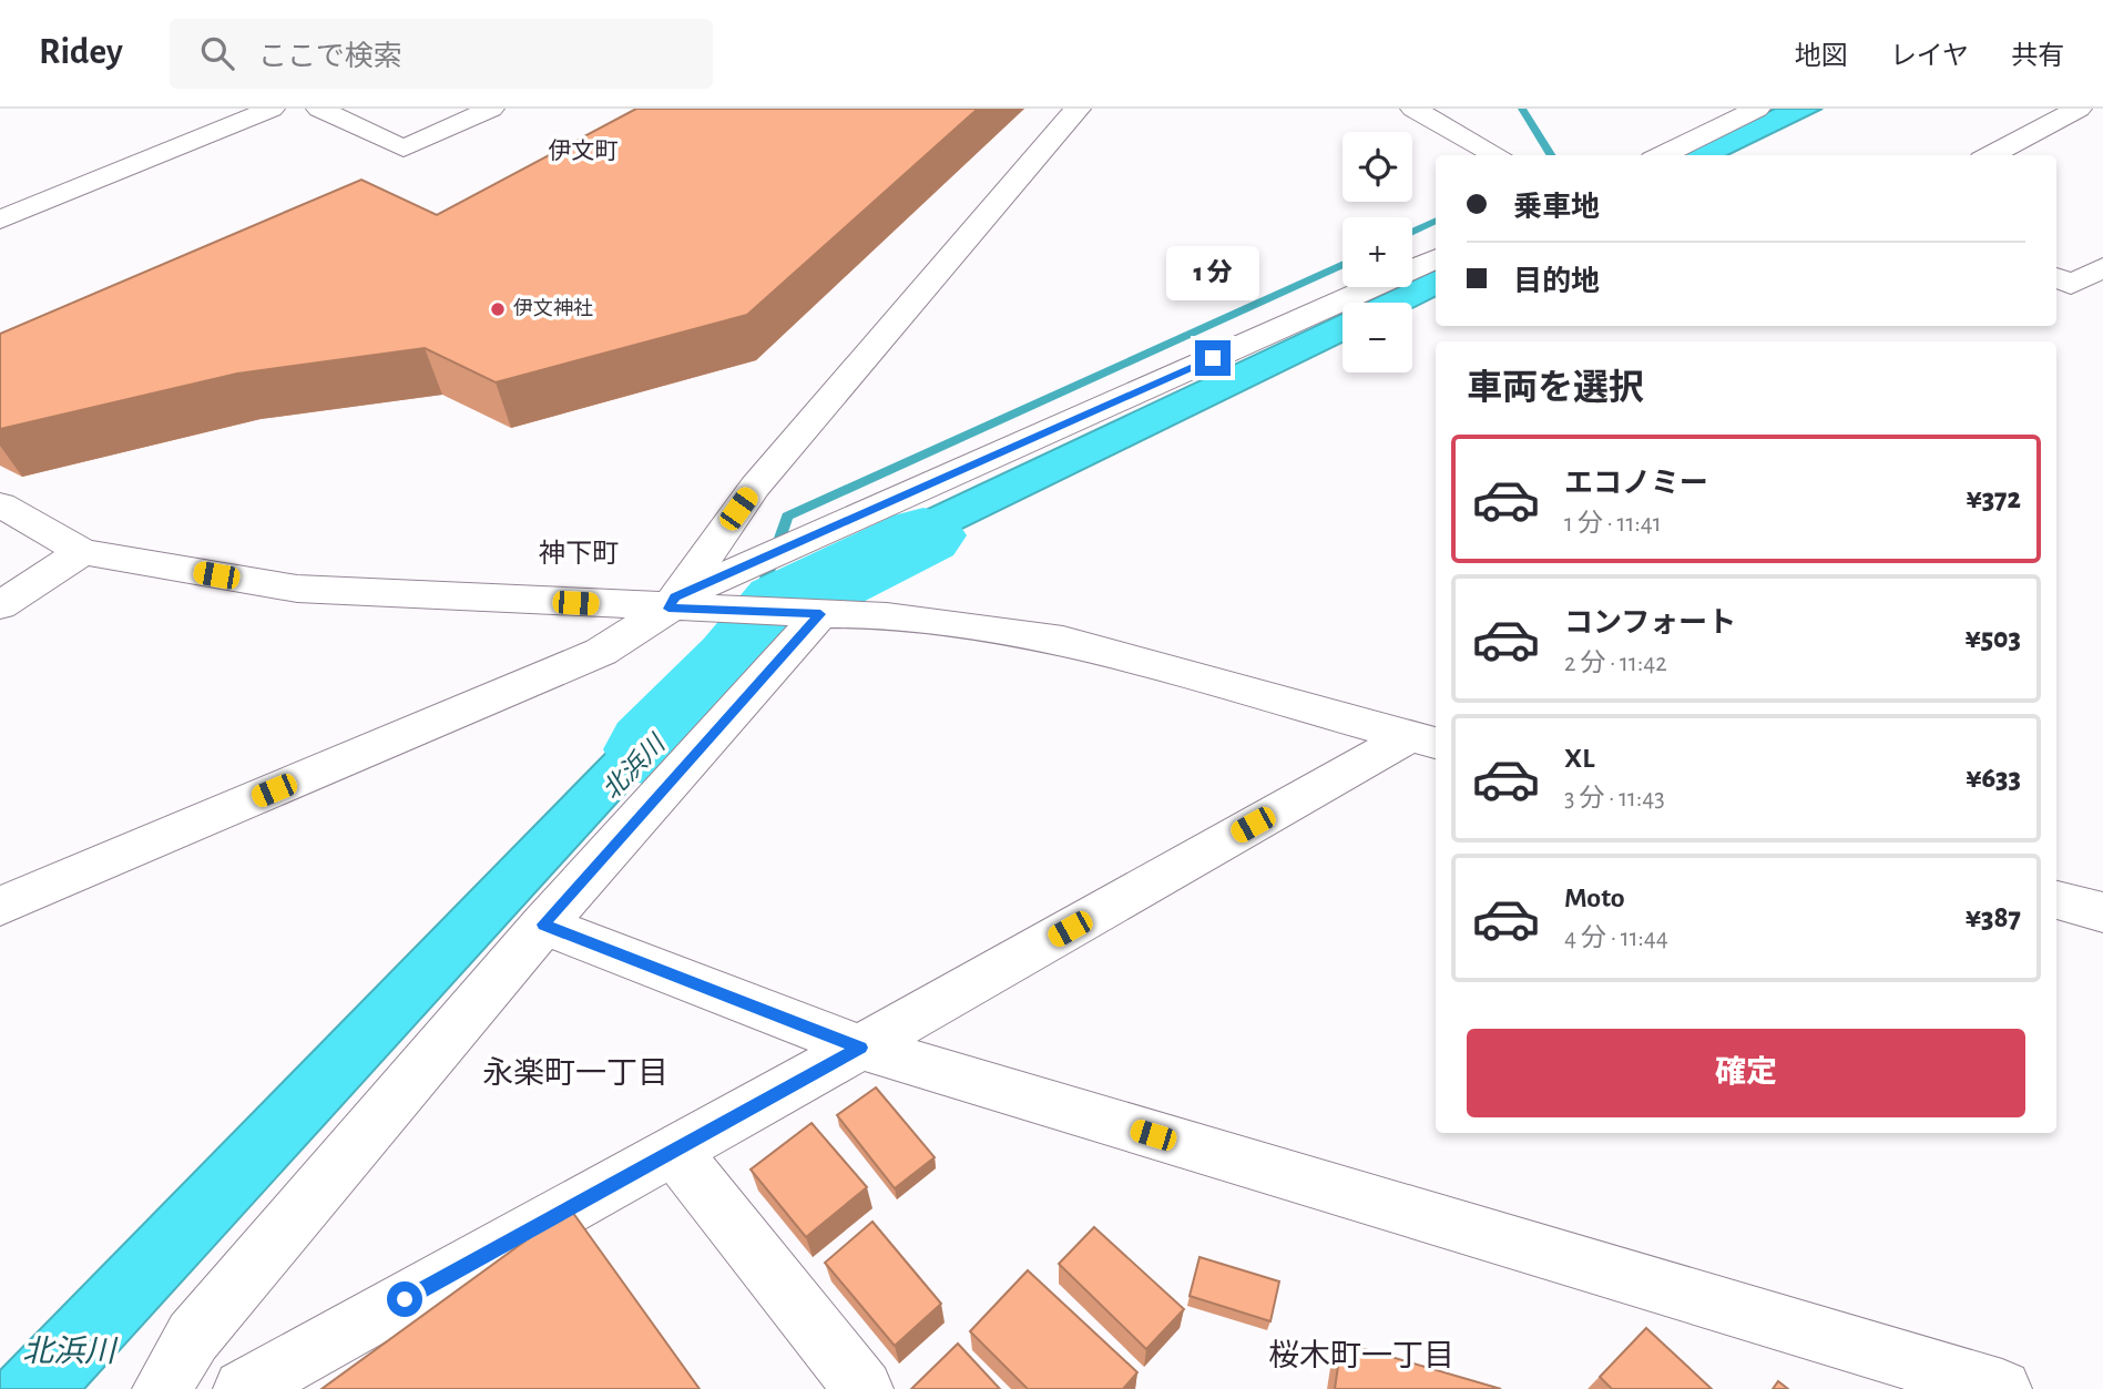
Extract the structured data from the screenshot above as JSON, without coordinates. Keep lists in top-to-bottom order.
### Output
{
  "districts": [
    "伊文町",
    "神下町",
    "永楽町一丁目",
    "桜木町一丁目"
  ],
  "water": ["北浜川"],
  "places": ["伊文神社"],
  "page": {
    "header": "Ridey",
    "search": "ここで検索",
    "nav": ["地図", "レイヤ", "共有"],
    "map_buttons": ["+", "−"],
    "banner": ["乗車地", "目的地"],
    "bubble": "1 分",
    "heading": "車両を選択",
    "list": [
      {
        "name": "エコノミー",
        "note": "1 分 · 11:41",
        "value": "¥372"
      },
      {
        "name": "コンフォート",
        "note": "2 分 · 11:42",
        "value": "¥503"
      },
      {
        "name": "XL",
        "note": "3 分 · 11:43",
        "value": "¥633"
      },
      {
        "name": "Moto",
        "note": "4 分 · 11:44",
        "value": "¥387"
      }
    ],
    "buttons": "確定"
  }
}
